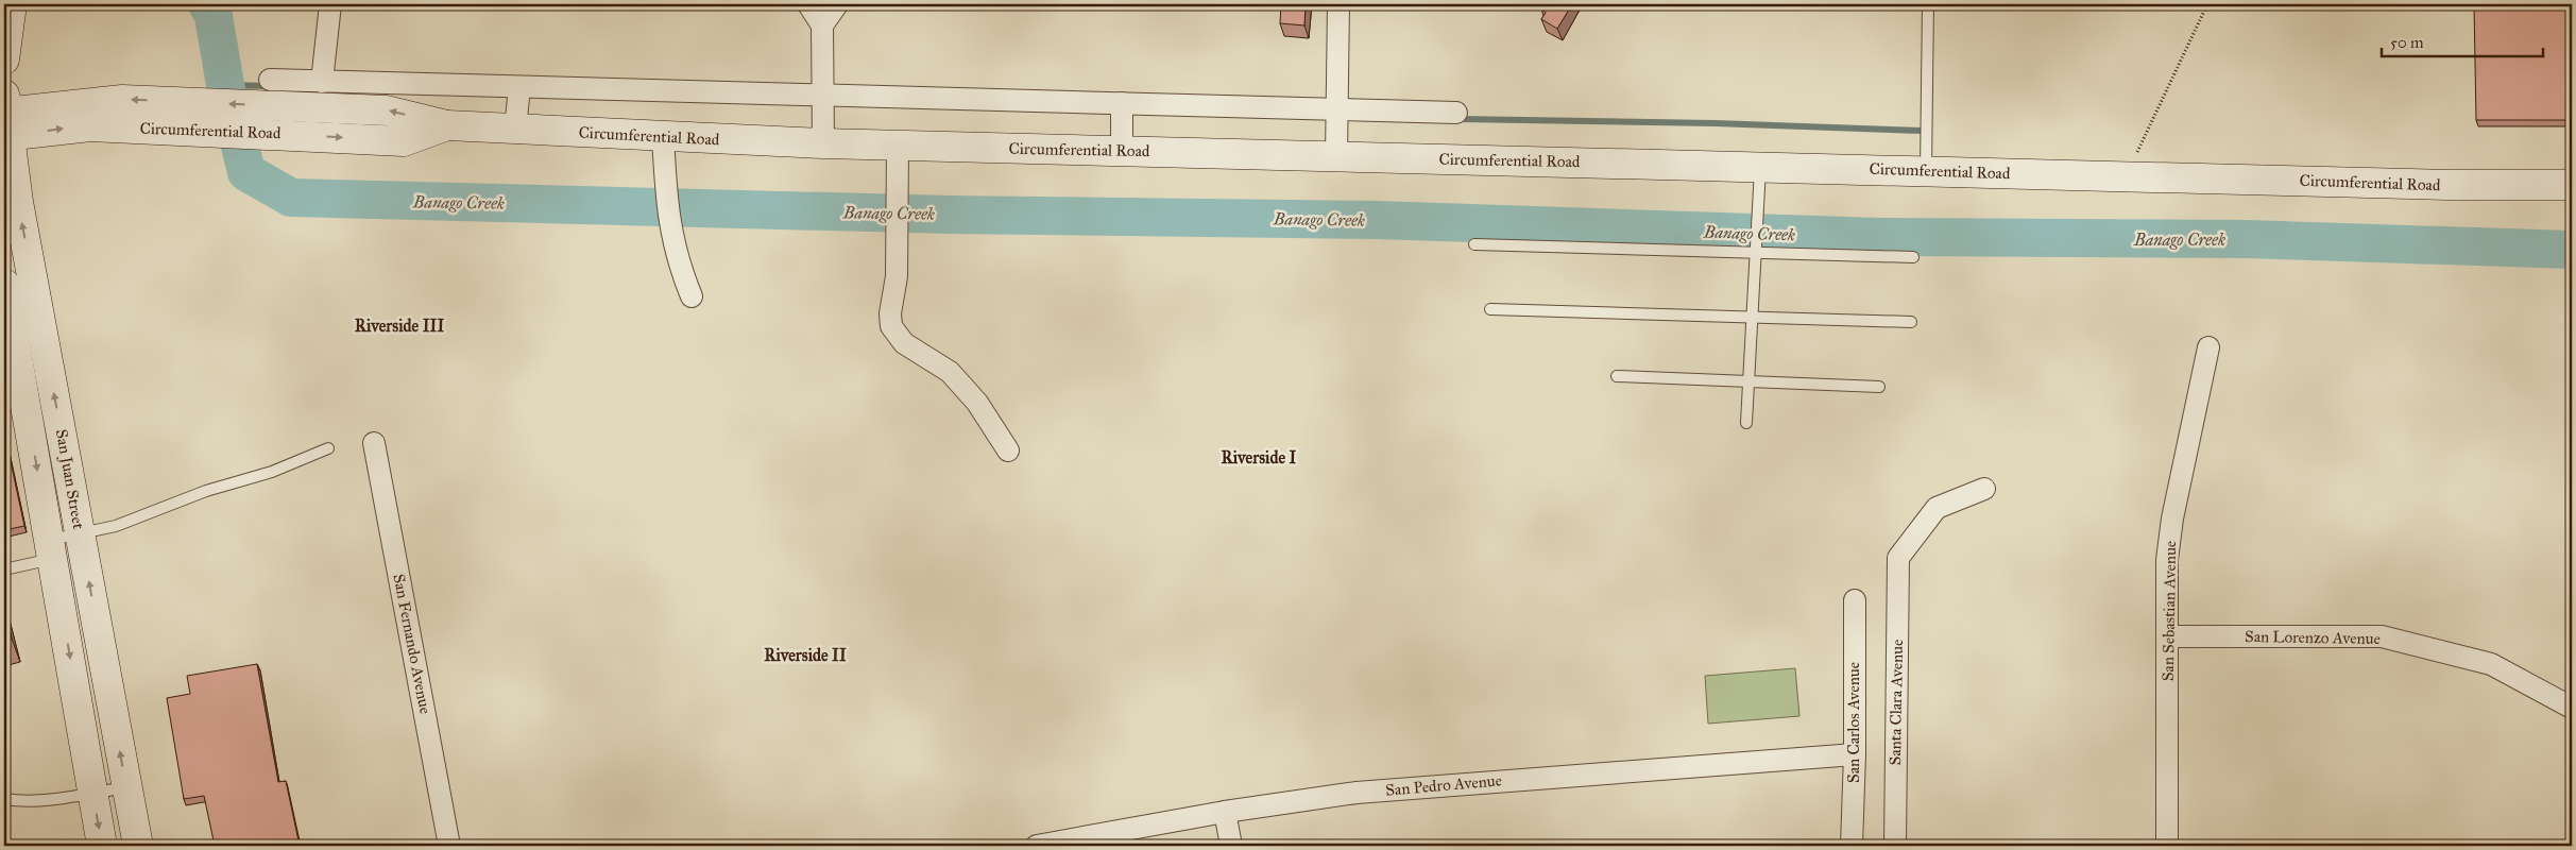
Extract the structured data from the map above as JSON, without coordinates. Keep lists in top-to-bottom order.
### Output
{
  "streets": {
    "main road": ["Circumferential Road", "San Juan Street"],
    "street": [
      "San Sebastian Avenue",
      "San Lorenzo Avenue",
      "San Fernando Avenue",
      "Santa Clara Avenue",
      "San Carlos Avenue",
      "San Pedro Avenue"
    ]
  },
  "crossings": [
    ["Circumferential Road", "San Juan Street"],
    ["San Sebastian Avenue", "San Lorenzo Avenue"],
    ["San Carlos Avenue", "San Pedro Avenue"]
  ],
  "districts": ["Riverside III", "Riverside I", "Riverside II"],
  "water": ["Banago Creek"],
  "scale_bar": "50 m"
}
